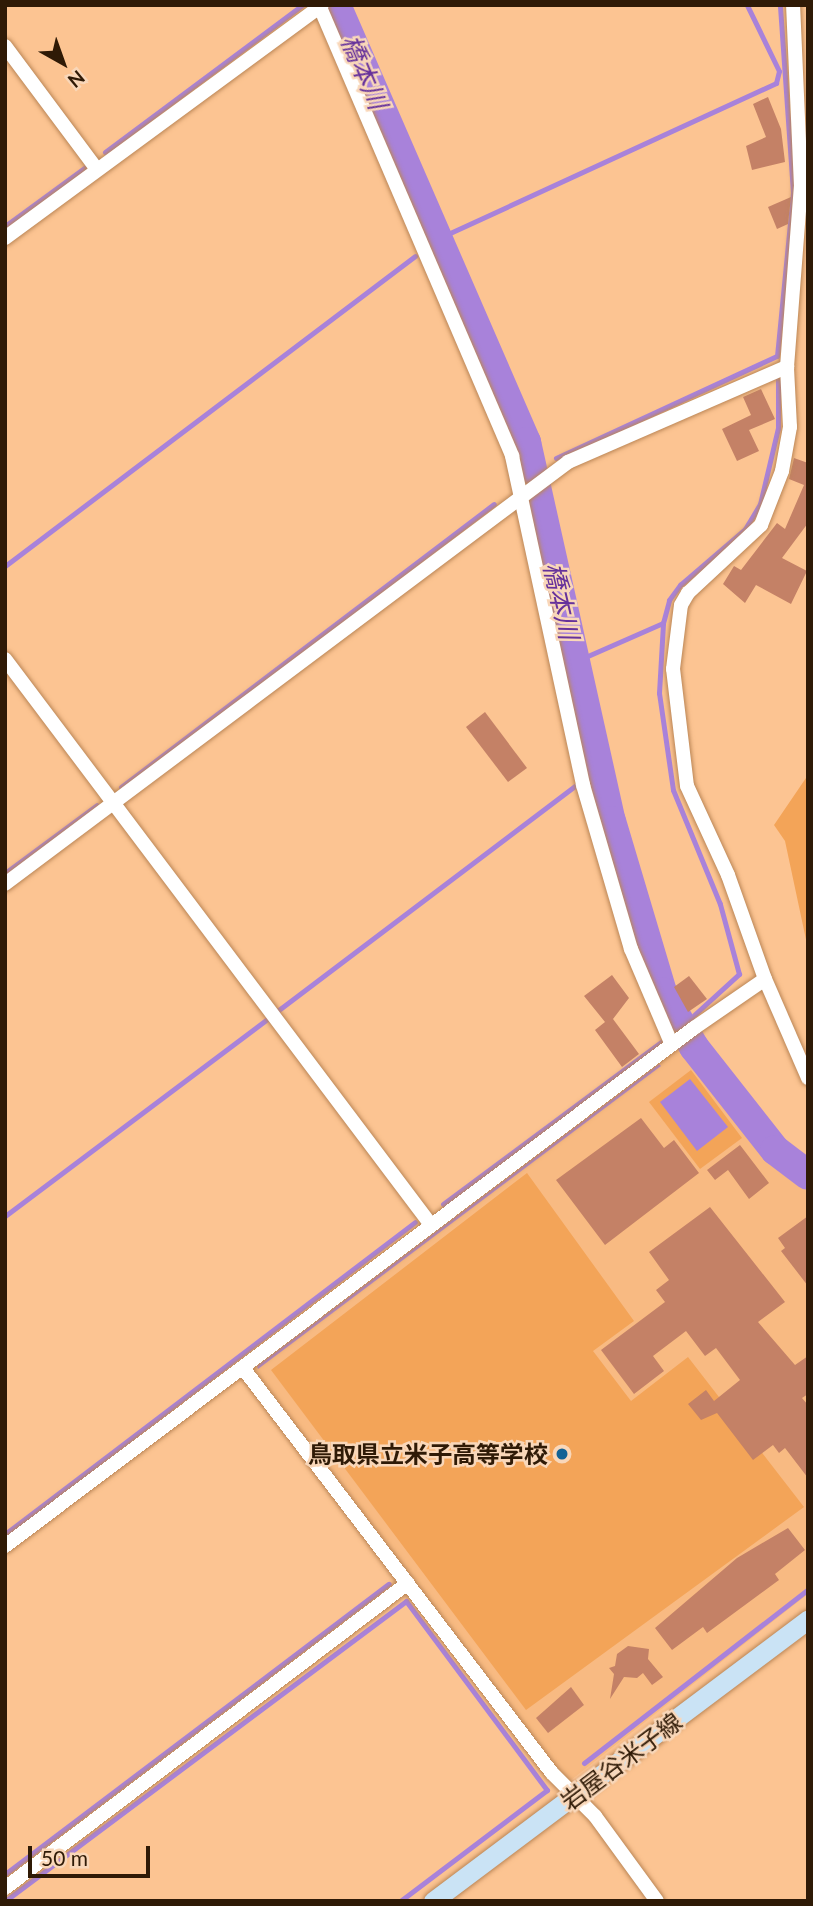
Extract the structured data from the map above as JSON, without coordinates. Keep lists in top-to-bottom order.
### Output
{
  "streets": {
    "main road": ["岩屋谷米子線"]
  },
  "water": ["橋本川"],
  "places": ["鳥取県立米子高等学校"],
  "scale_bar": "50 m",
  "north": "bottom right"
}
